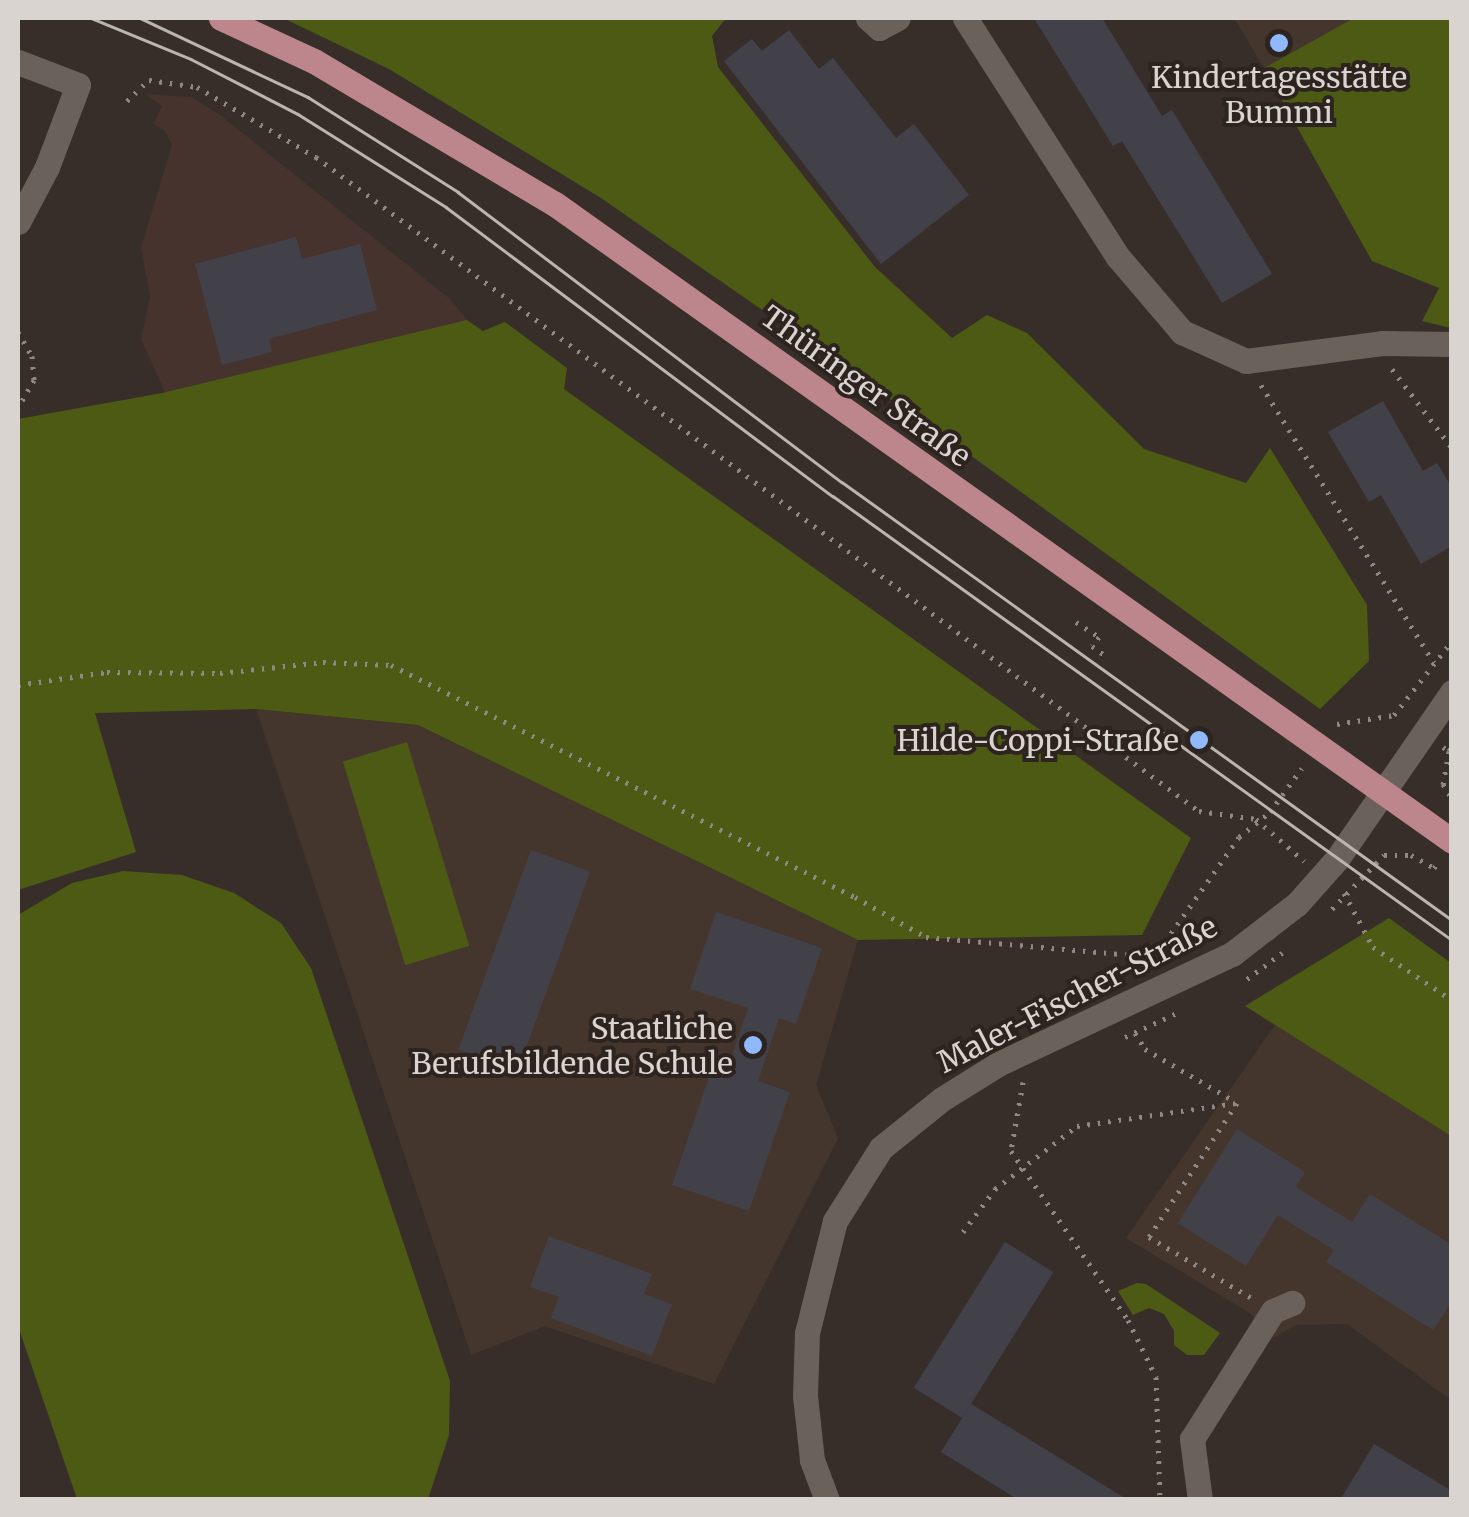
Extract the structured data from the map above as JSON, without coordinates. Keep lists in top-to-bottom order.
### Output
{
  "streets": {
    "main road": ["Thüringer Straße"],
    "street": ["Maler-Fischer-Straße"]
  },
  "crossings": [
    ["Thüringer Straße", "Maler-Fischer-Straße"]
  ],
  "places": ["Kindertagesstätte Bummi", "Hilde-Coppi-Straße", "Staatliche Berufsbildende Schule"]
}
